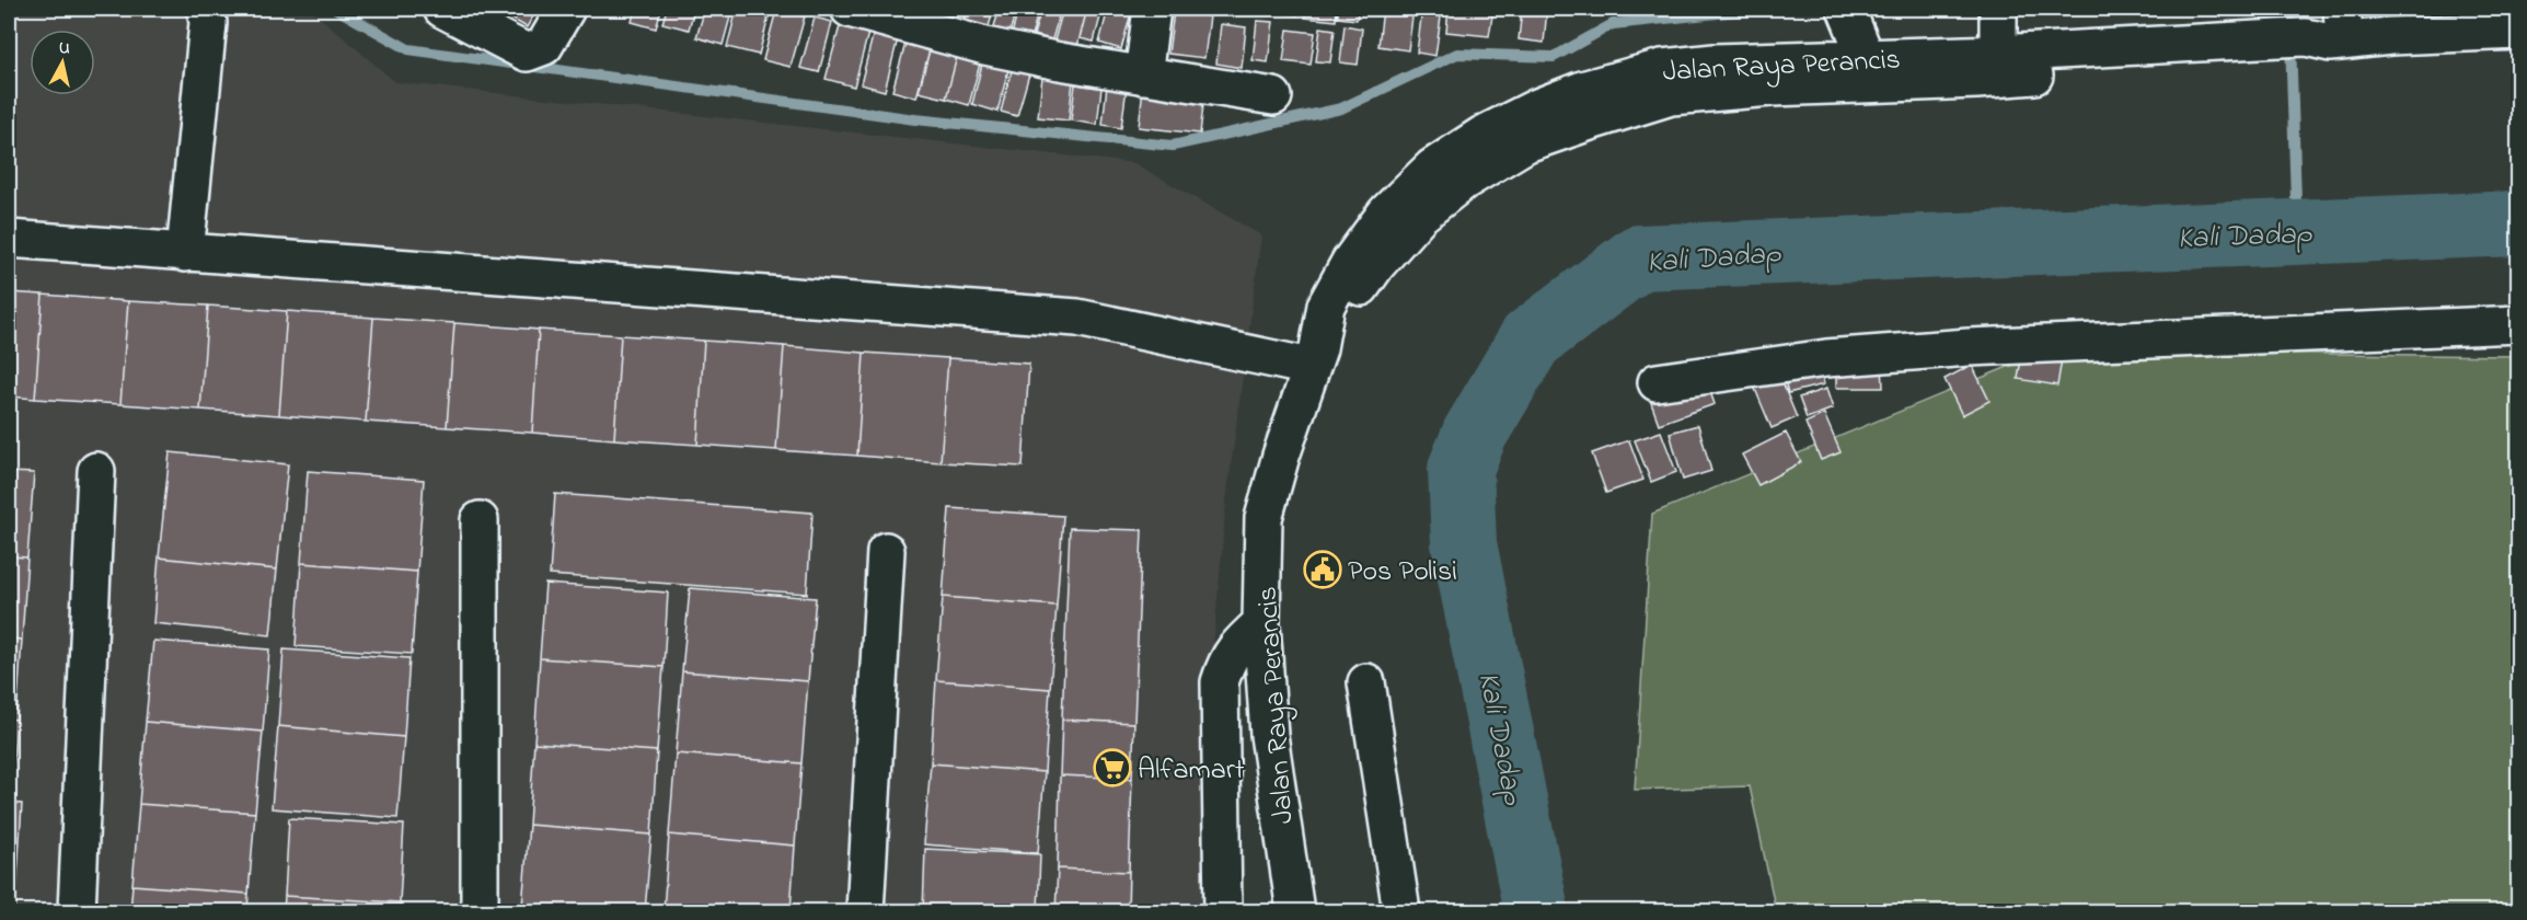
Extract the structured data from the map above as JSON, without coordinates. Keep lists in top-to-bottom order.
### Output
{
  "streets": {
    "street": ["Jalan Raya Perancis"]
  },
  "water": ["Kali Dadap"],
  "places": {
    "public building": ["Pos Polisi"],
    "supermarket": ["Alfamart"]
  },
  "north": "top"
}
